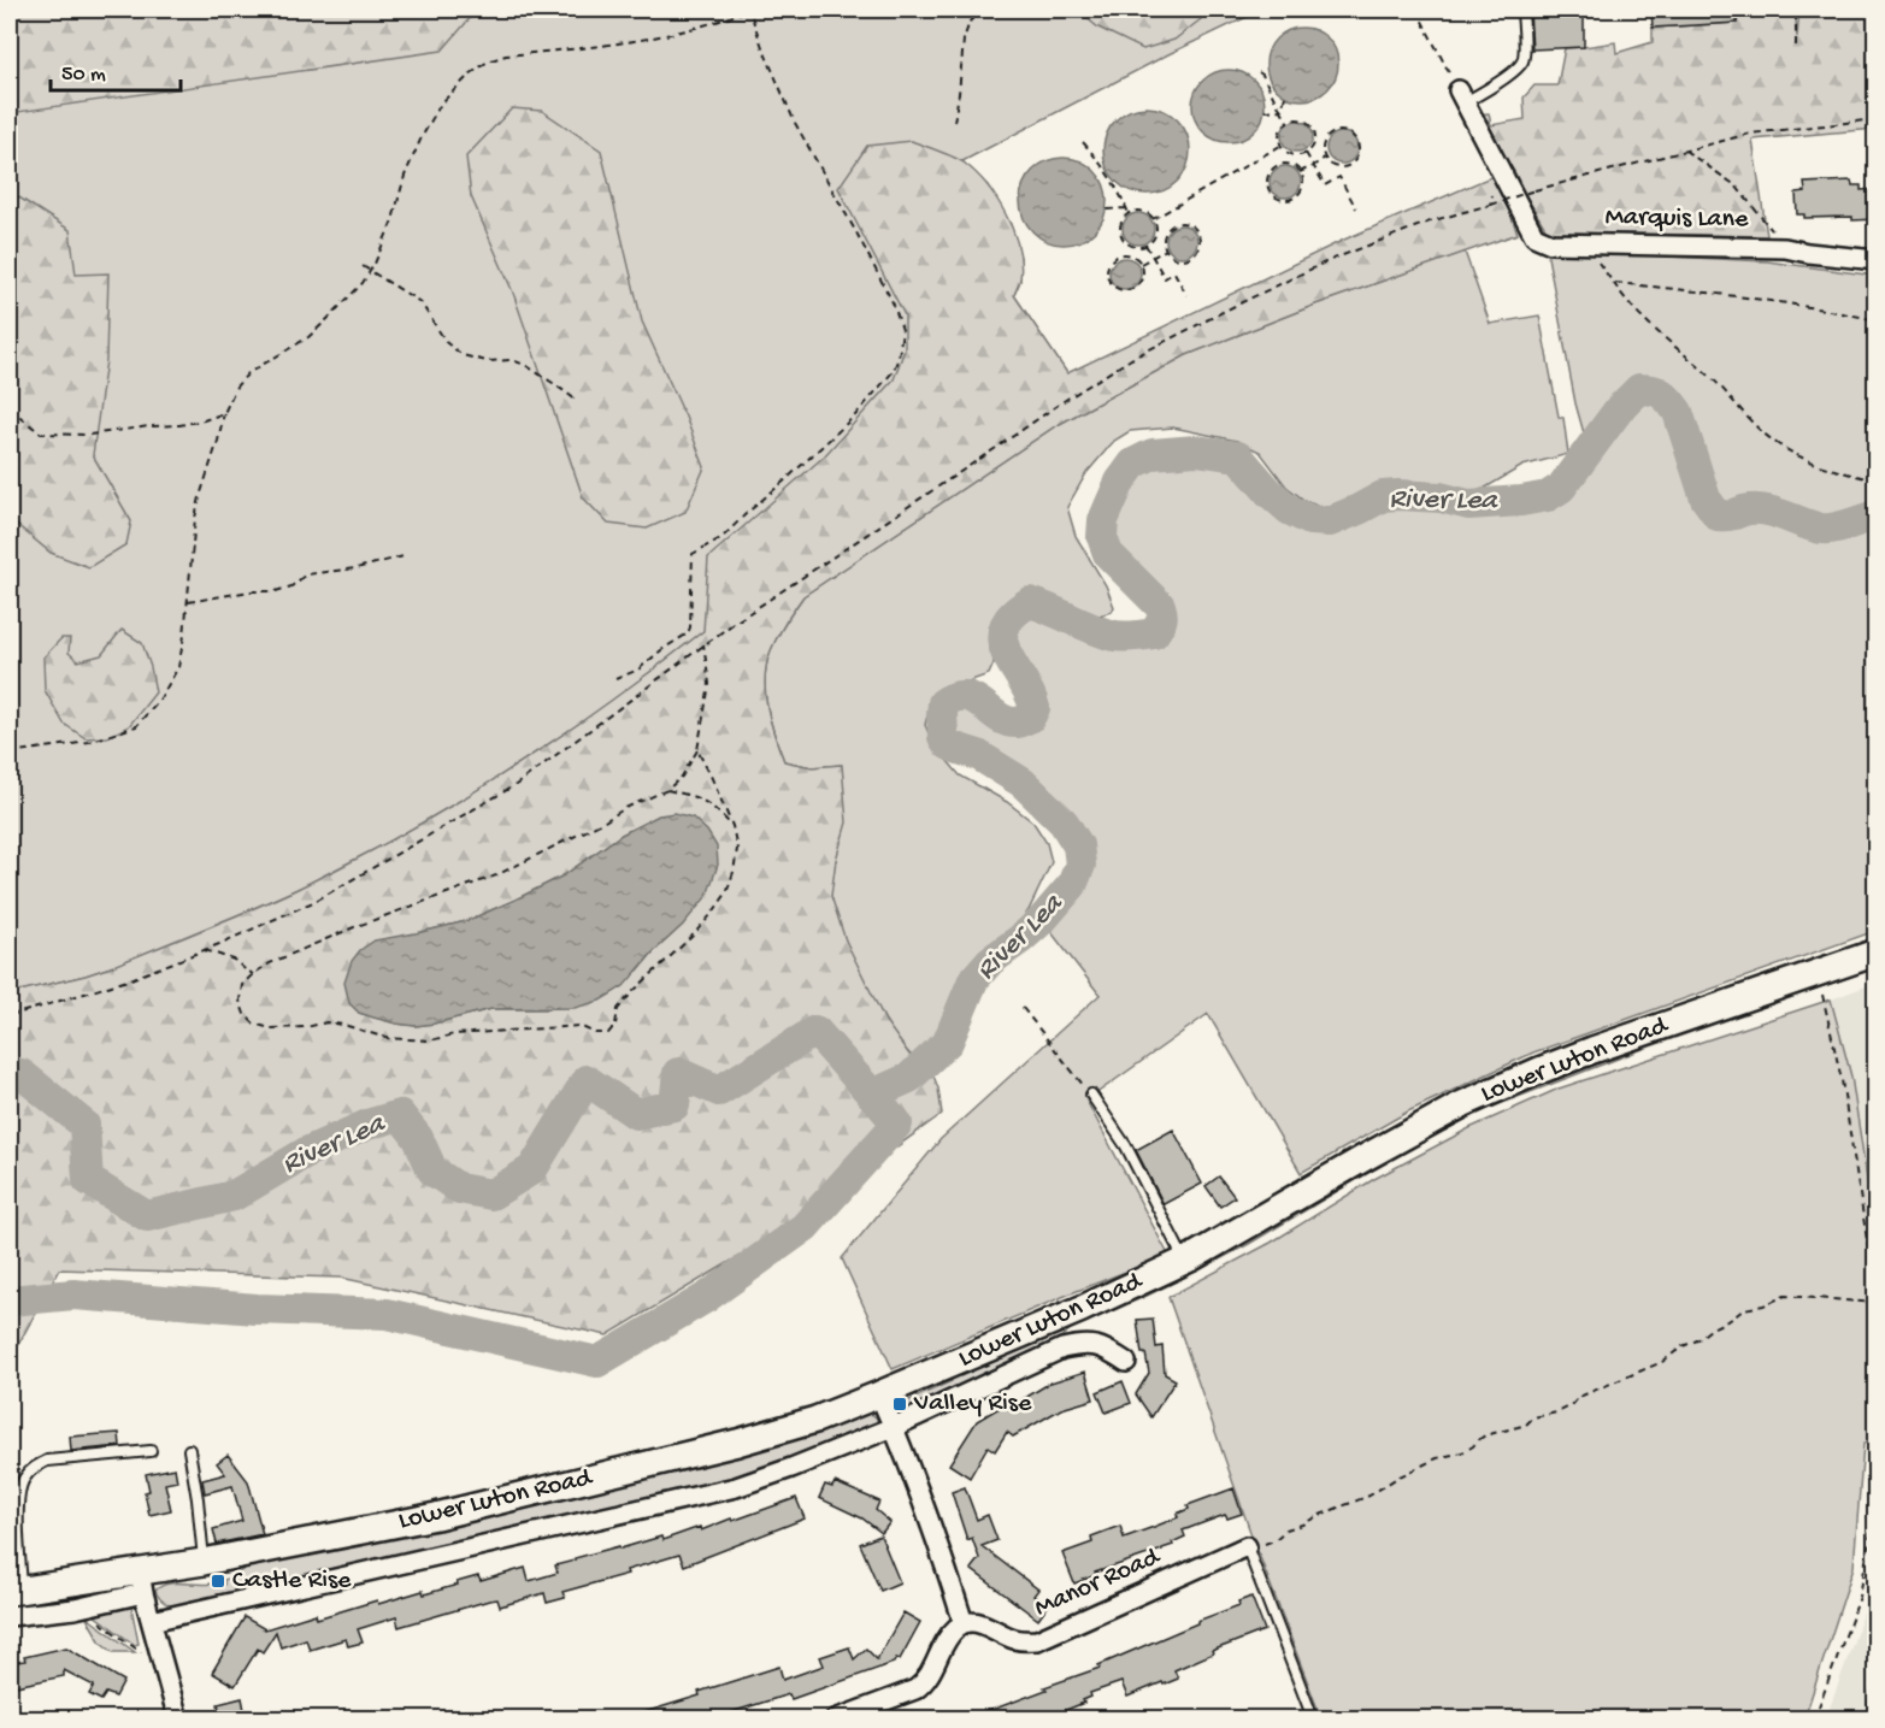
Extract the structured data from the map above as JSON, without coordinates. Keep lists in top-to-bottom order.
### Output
{
  "streets": {
    "main road": ["Lower Luton Road"],
    "street": ["Marquis Lane", "Manor Road"]
  },
  "water": ["River Lea"],
  "places": {
    "transit": ["Valley Rise", "Castle Rise"]
  },
  "scale_bar": "50 m"
}
